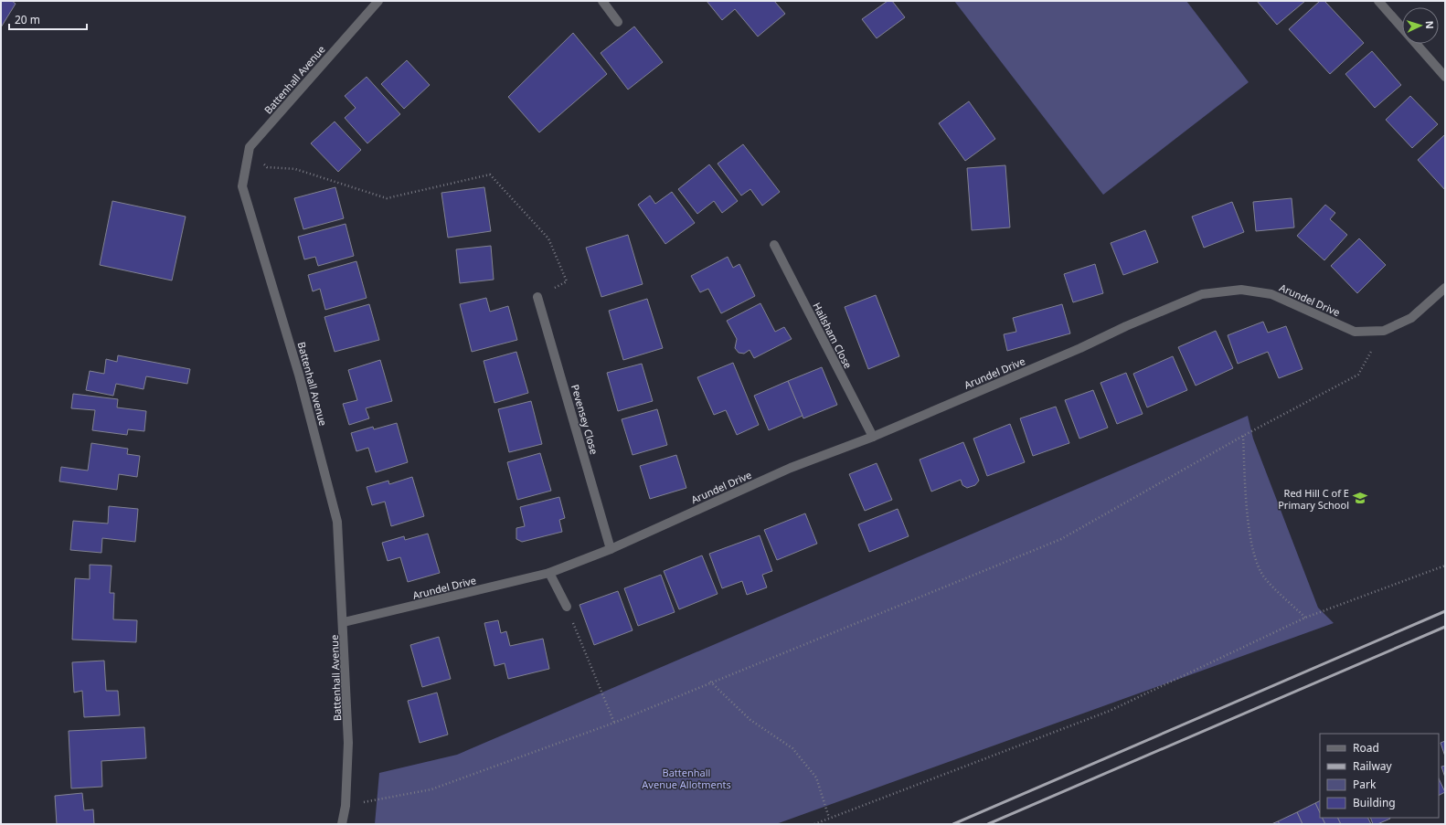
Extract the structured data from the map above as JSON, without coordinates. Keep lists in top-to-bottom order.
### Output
{
  "streets": {
    "street": [
      "Battenhall Avenue",
      "Arundel Drive",
      "Hailsham Close",
      "Pevensey Close"
    ]
  },
  "crossings": [
    ["Battenhall Avenue", "Arundel Drive"],
    ["Arundel Drive", "Hailsham Close"],
    ["Arundel Drive", "Pevensey Close"]
  ],
  "parks": ["Battenhall Avenue Allotments"],
  "places": {
    "school or university": ["Red Hill C of E Primary School"]
  },
  "legend": [
    "Road",
    "Railway",
    "Park",
    "Building"
  ],
  "scale_bar": "20 m",
  "north": "right"
}
